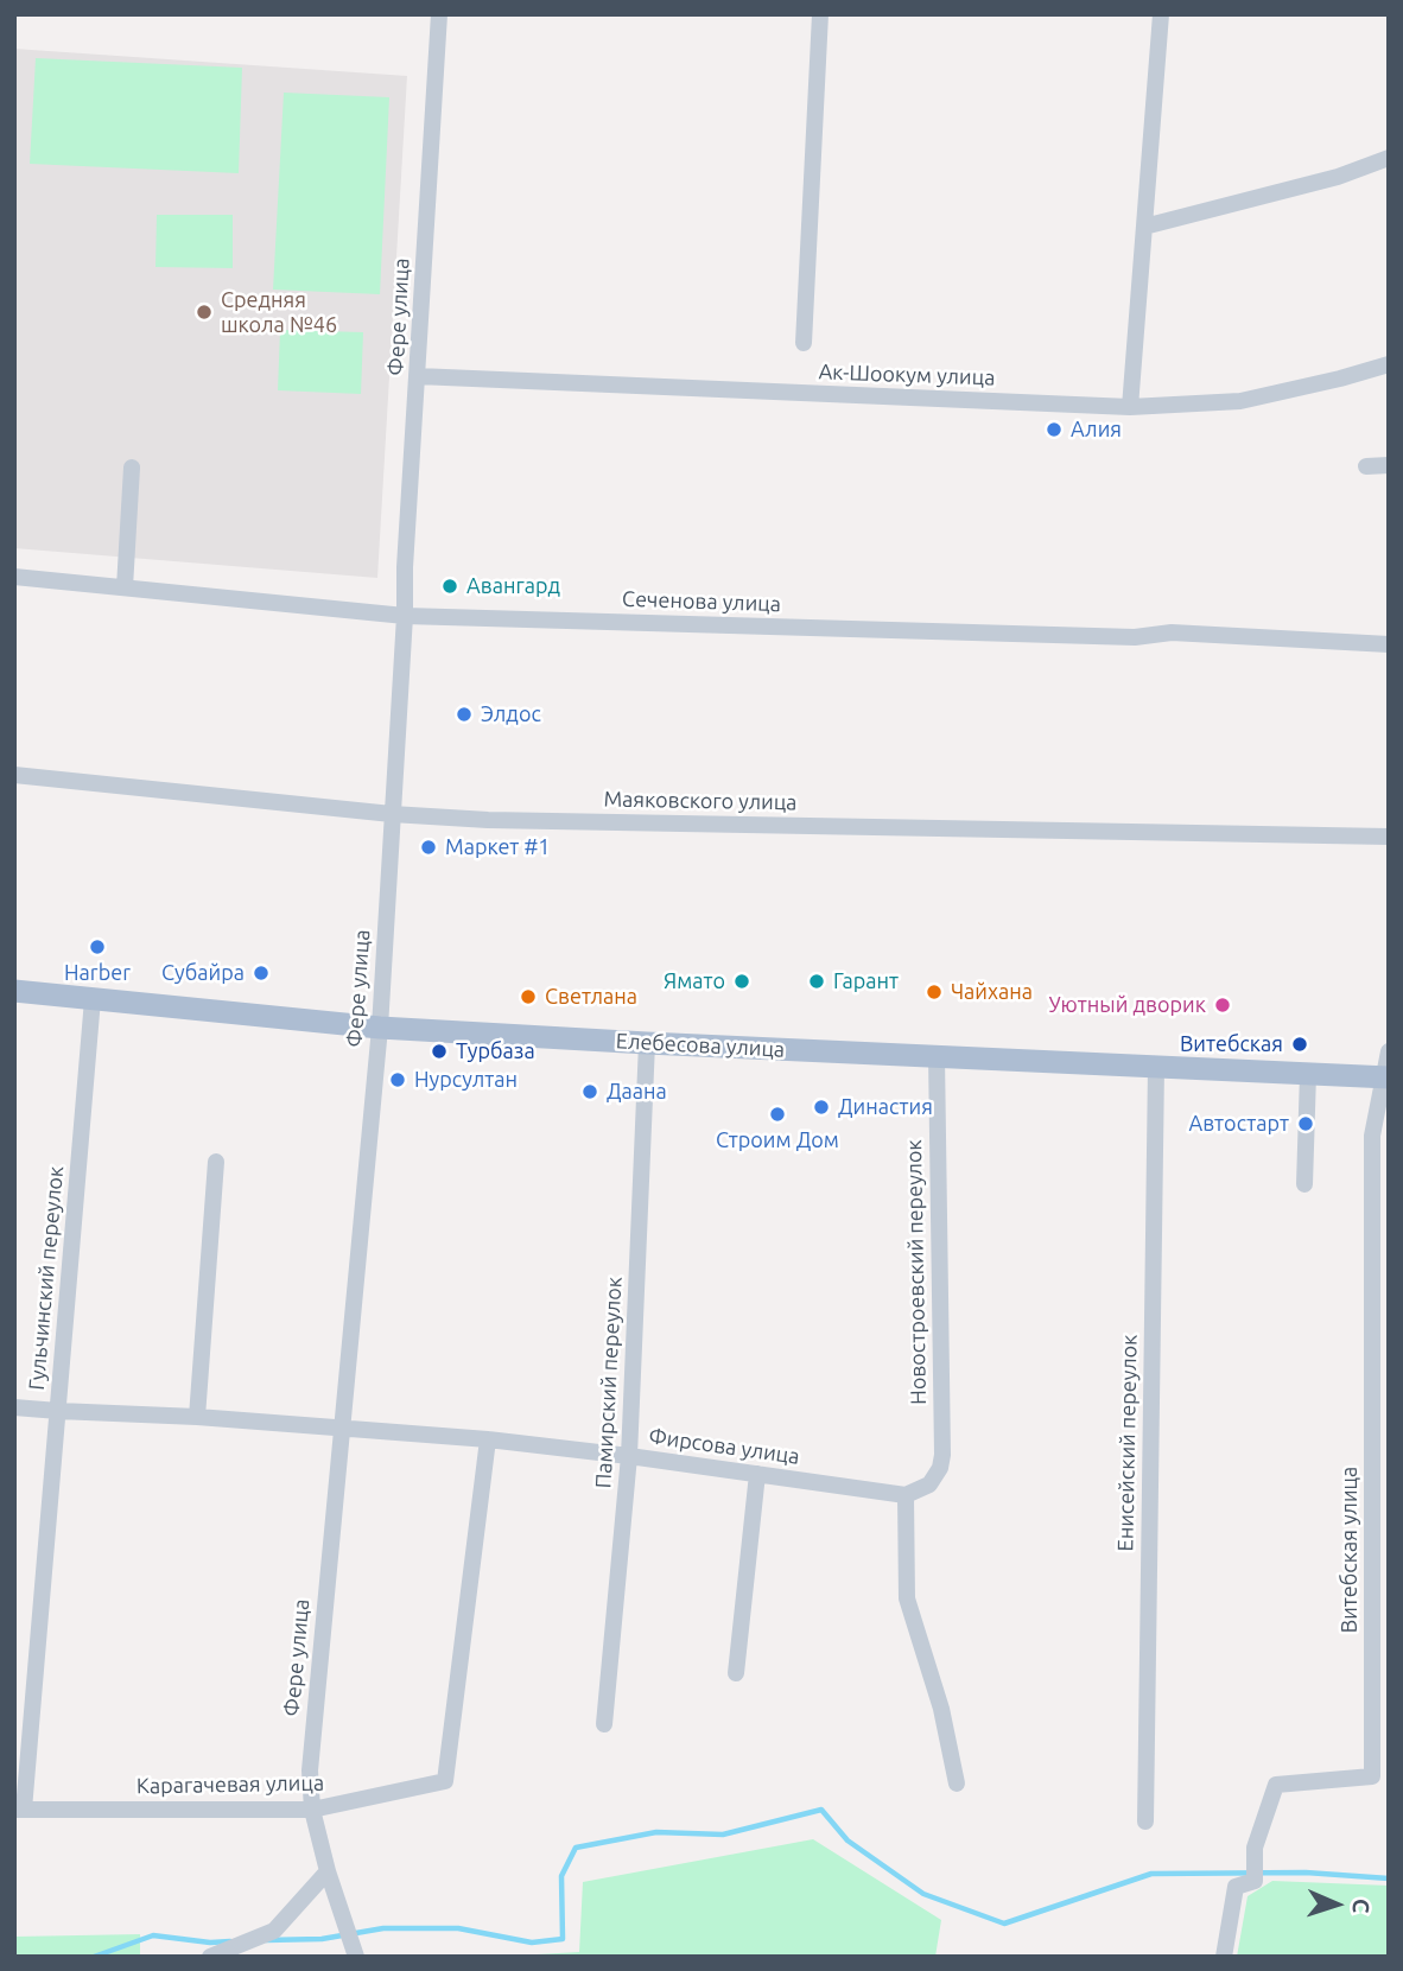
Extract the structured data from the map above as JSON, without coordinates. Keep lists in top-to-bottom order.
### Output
{
  "streets": {
    "main road": ["Елебесова улица"],
    "street": [
      "Фере улица",
      "Ак-Шоокум улица",
      "Сеченова улица",
      "Маяковского улица",
      "Новостроевский переулок",
      "Гульчинский переулок",
      "Памирский переулок",
      "Енисейский переулок",
      "Фирсова улица",
      "Витебская улица",
      "Карагачевая улица"
    ]
  },
  "crossings": [
    ["Фере улица", "Ак-Шоокум улица"],
    ["Фере улица", "Сеченова улица"],
    ["Фере улица", "Маяковского улица"],
    ["Фере улица", "Елебесова улица"],
    ["Фере улица", "Фирсова улица"],
    ["Фере улица", "Карагачевая улица"],
    ["Елебесова улица", "Новостроевский переулок"],
    ["Елебесова улица", "Гульчинский переулок"],
    ["Елебесова улица", "Памирский переулок"],
    ["Елебесова улица", "Енисейский переулок"],
    ["Елебесова улица", "Витебская улица"],
    ["Новостроевский переулок", "Фирсова улица"],
    ["Гульчинский переулок", "Фирсова улица"],
    ["Гульчинский переулок", "Карагачевая улица"],
    ["Памирский переулок", "Фирсова улица"],
    ["Фирсова улица", "Карагачевая улица"]
  ],
  "places": [
    "Средняя школа №46",
    "Алия",
    "Авангард",
    "Элдос",
    "Маркет #1",
    "Harber",
    "Субайра",
    "Ямато",
    "Гарант",
    "Чайхана",
    "Светлана",
    "Уютный дворик",
    "Витебская",
    "Турбаза",
    "Нурсултан",
    "Даана",
    "Династия",
    "Строим Дом",
    "Автостарт"
  ],
  "north": "right"
}
